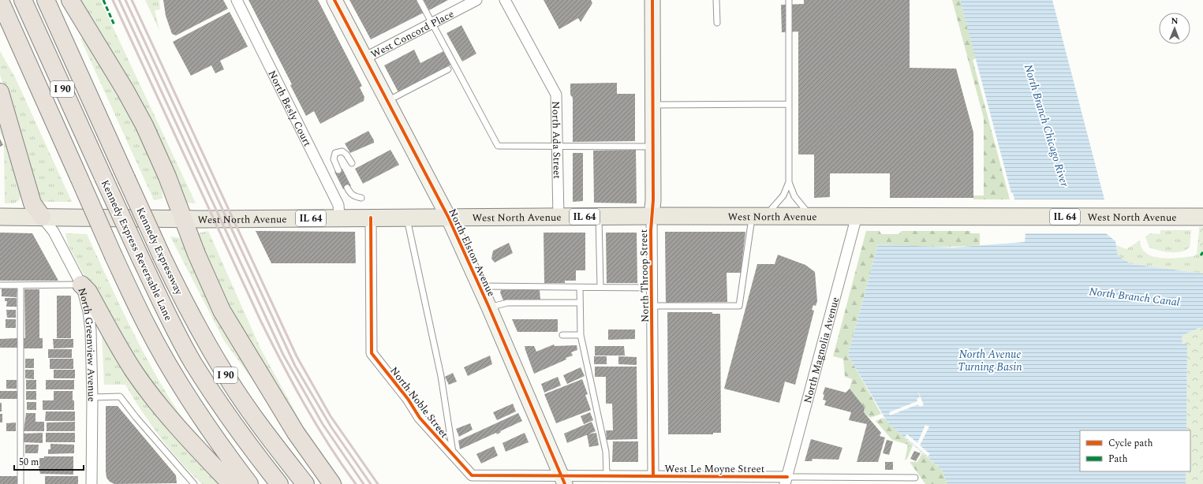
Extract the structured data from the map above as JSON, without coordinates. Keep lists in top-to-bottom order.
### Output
{
  "streets": {
    "highway": ["I 90", "Kennedy Express Reversable Lane", "Kennedy Expressway"],
    "main road": [
      "West North Avenue",
      "IL 64",
      "North Elston Avenue",
      "North Throop Street"
    ],
    "street": [
      "West Concord Place",
      "North Besly Court",
      "North Ada Street",
      "North Greenview Avenue",
      "North Magnolia Avenue",
      "North Noble Street",
      "West Le Moyne Street"
    ]
  },
  "crossings": [
    ["West Concord Place", "North Elston Avenue"],
    ["North Besly Court", "West North Avenue"],
    ["North Ada Street", "West North Avenue"],
    ["West North Avenue", "North Elston Avenue"],
    ["West North Avenue", "North Throop Street"],
    ["West North Avenue", "North Greenview Avenue"],
    ["West North Avenue", "North Magnolia Avenue"],
    ["West North Avenue", "North Noble Street"],
    ["North Elston Avenue", "West Le Moyne Street"],
    ["North Throop Street", "West Le Moyne Street"],
    ["North Magnolia Avenue", "West Le Moyne Street"],
    ["North Noble Street", "West Le Moyne Street"]
  ],
  "water": ["North Branch Chicago River", "North Branch Canal", "North Avenue Turning Basin"],
  "legend": ["Cycle path", "Path"],
  "scale_bar": "50 m",
  "north": "top"
}
